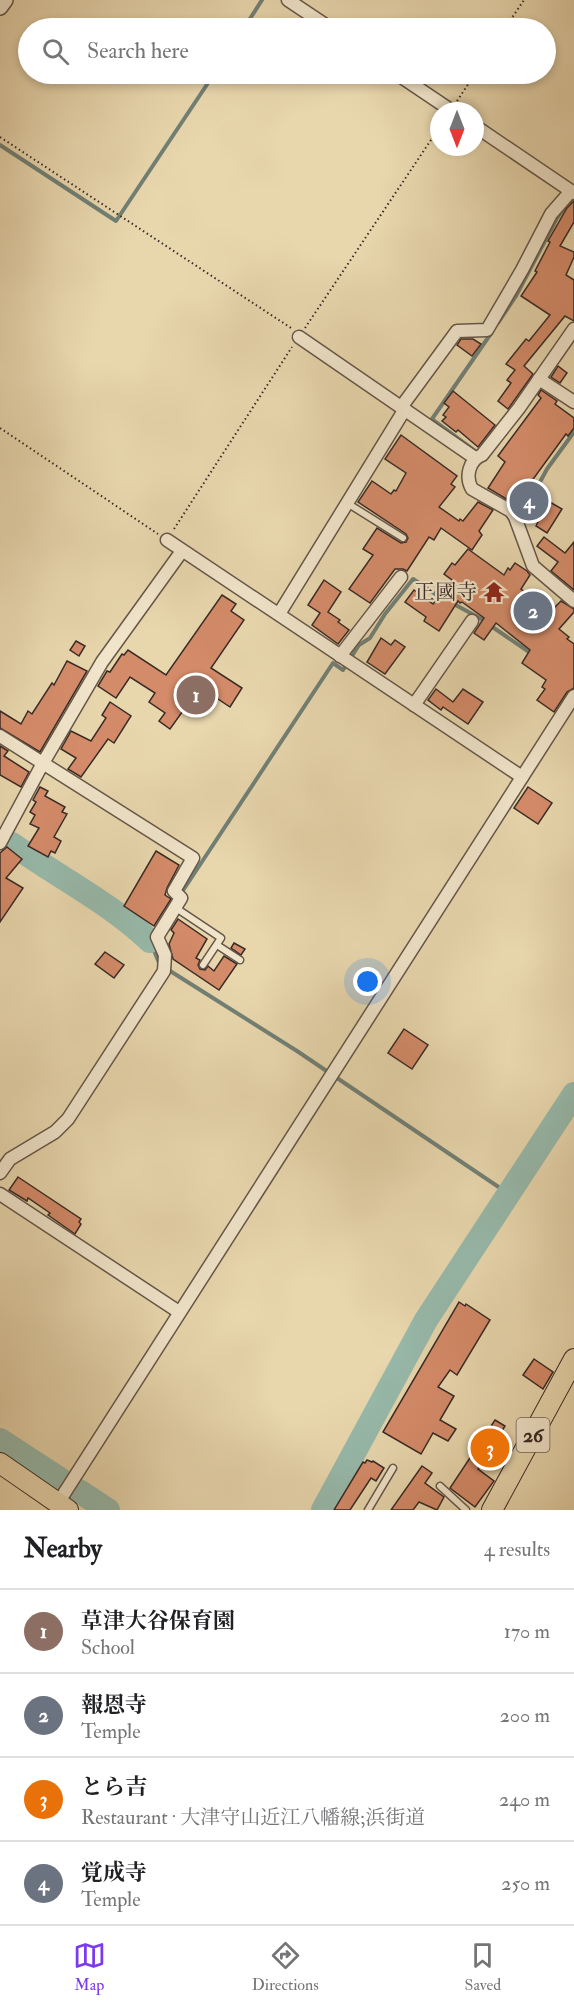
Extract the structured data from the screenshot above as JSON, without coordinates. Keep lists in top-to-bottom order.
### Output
{
  "streets": {
    "main road": ["26"]
  },
  "places": {
    "temple": ["正國寺"]
  },
  "north": "bottom",
  "page": {
    "search": "Search here",
    "pins": [
      "4",
      "2",
      "1",
      "3"
    ],
    "heading": ["Nearby", "4 results"],
    "list": [
      {
        "mark": "1",
        "name": "草津大谷保育園",
        "note": "School",
        "value": "170 m"
      },
      {
        "mark": "2",
        "name": "報恩寺",
        "note": "Temple",
        "value": "200 m"
      },
      {
        "mark": "3",
        "name": "とら吉",
        "note": "Restaurant · 大津守山近江八幡線;浜街道",
        "value": "240 m"
      },
      {
        "mark": "4",
        "name": "覚成寺",
        "note": "Temple",
        "value": "250 m"
      }
    ],
    "nav": ["Map", "Directions", "Saved"]
  }
}
